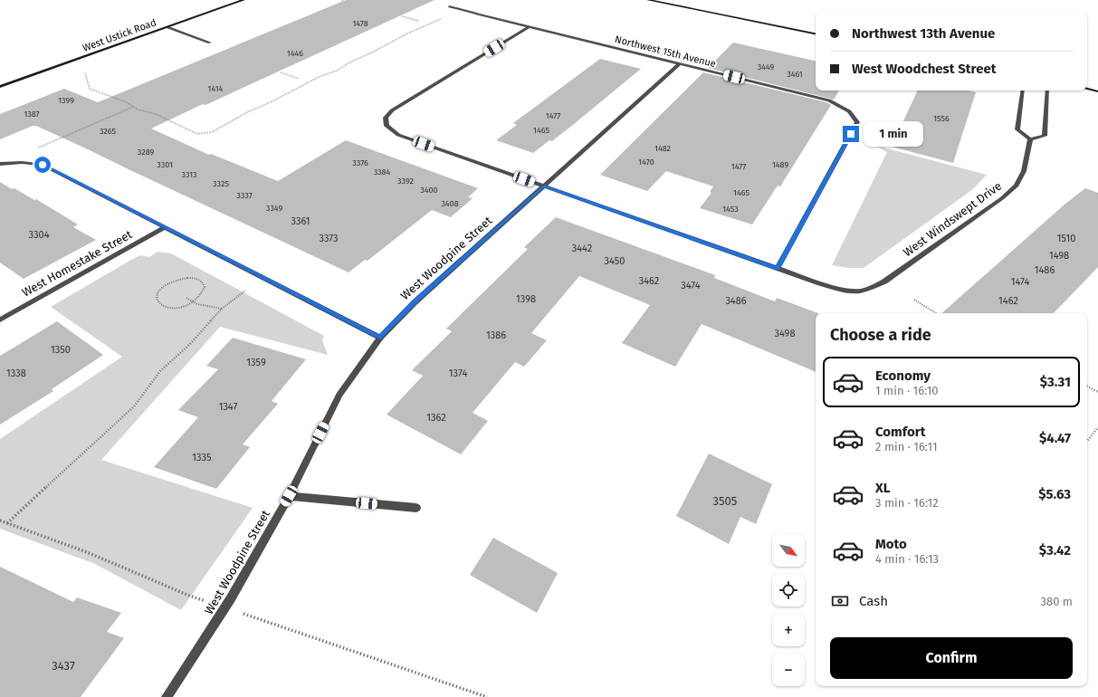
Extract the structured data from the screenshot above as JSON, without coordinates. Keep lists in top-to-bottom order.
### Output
{
  "streets": {
    "main road": ["West Ustick Road"],
    "street": [
      "Northwest 15th Avenue",
      "West Windswept Drive",
      "West Woodpine Street",
      "West Homestake Street"
    ]
  },
  "crossings": [
    ["Northwest 15th Avenue", "West Windswept Drive"],
    ["Northwest 15th Avenue", "West Woodpine Street"]
  ],
  "house_numbers": [
    "1478",
    "1446",
    "3449",
    "3461",
    "1414",
    "1399",
    "1387",
    "1477",
    "1556",
    "1465",
    "3265",
    "1482",
    "3289",
    "1470",
    "3376",
    "3301",
    "1489",
    "1477",
    "3384",
    "3313",
    "3392",
    "3325",
    "3400",
    "1465",
    "3337",
    "3408",
    "3349",
    "1453",
    "3361",
    "3304",
    "3373",
    "1510",
    "3442",
    "1498",
    "3450",
    "1486",
    "3462",
    "1474",
    "3474",
    "1398",
    "3486",
    "1462",
    "3498",
    "1386",
    "1350",
    "1359",
    "1338",
    "1374",
    "1347",
    "1362",
    "1335",
    "3505",
    "3437"
  ],
  "north": "bottom right",
  "page": {
    "banner": ["Northwest 13th Avenue", "West Woodchest Street"],
    "bubble": "1 min",
    "heading": "Choose a ride",
    "list": [
      {
        "name": "Economy",
        "note": "1 min · 16:10",
        "value": "$3.31"
      },
      {
        "name": "Comfort",
        "note": "2 min · 16:11",
        "value": "$4.47"
      },
      {
        "name": "XL",
        "note": "3 min · 16:12",
        "value": "$5.63"
      },
      {
        "name": "Moto",
        "note": "4 min · 16:13",
        "value": "$3.42"
      }
    ],
    "map_buttons": ["+", "−"],
    "pay": ["Cash", "380 m"],
    "buttons": "Confirm"
  }
}
